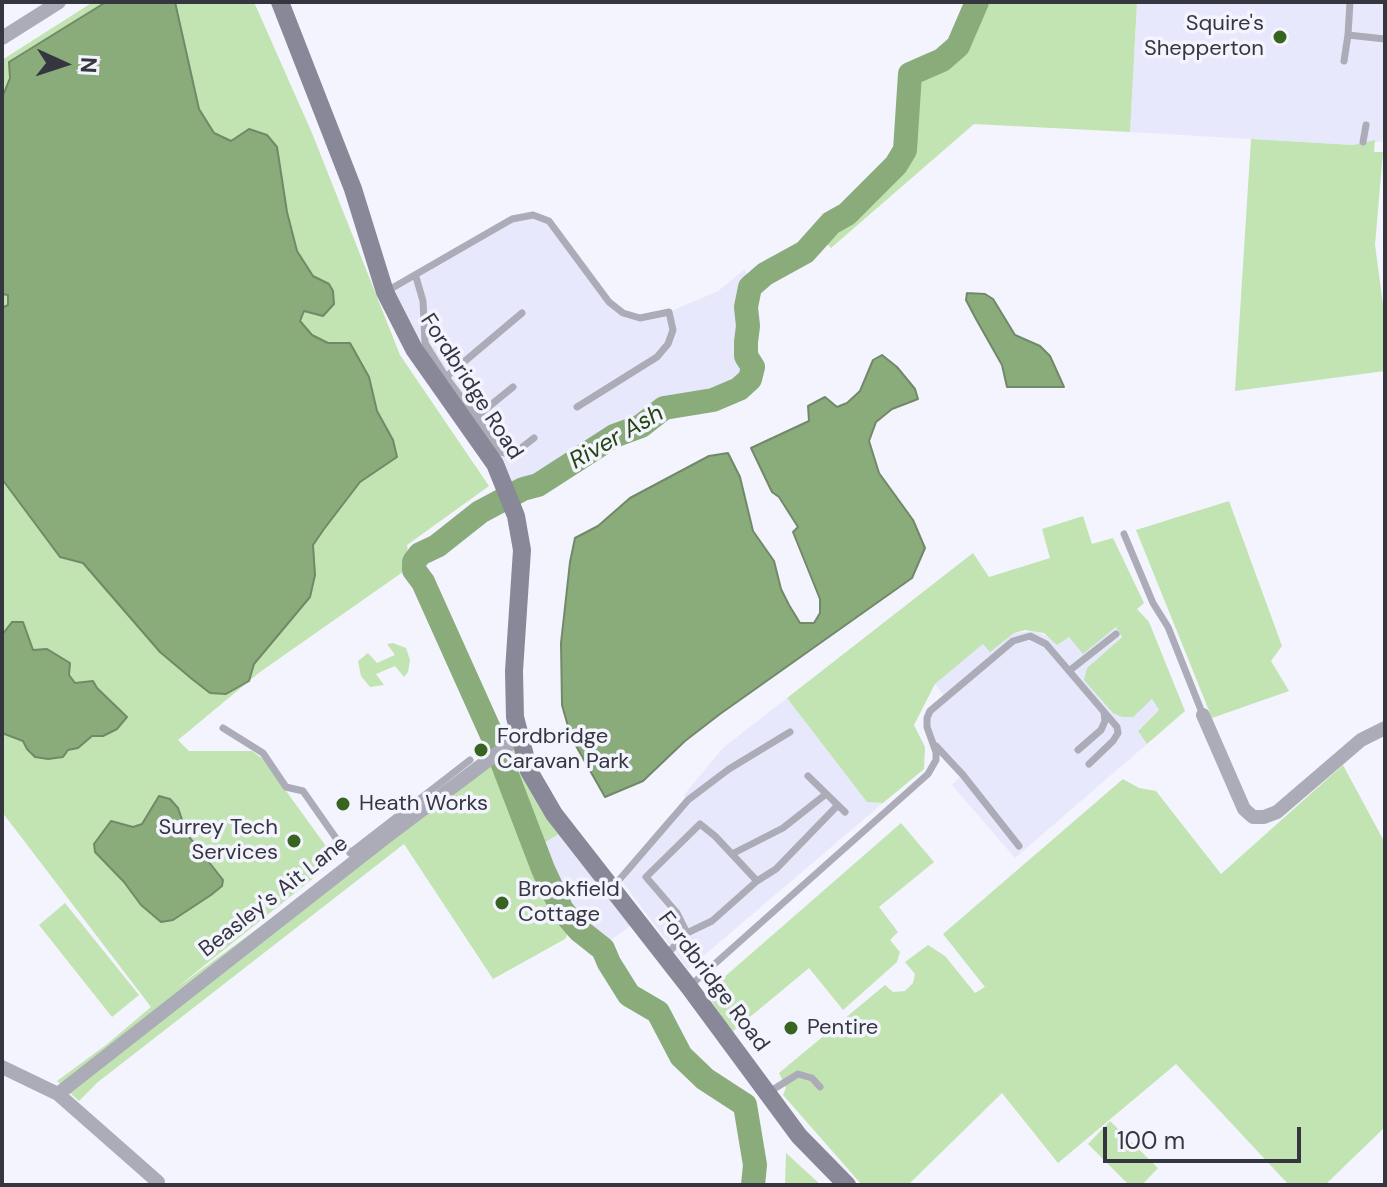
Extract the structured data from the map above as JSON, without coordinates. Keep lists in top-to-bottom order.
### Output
{
  "streets": {
    "street": ["Fordbridge Road", "Beasley's Ait Lane"]
  },
  "crossings": [
    ["Fordbridge Road", "Beasley's Ait Lane"]
  ],
  "water": ["River Ash"],
  "places": [
    "Squire's Shepperton",
    "Fordbridge Caravan Park",
    "Heath Works",
    "Surrey Tech Services",
    "Brookfield Cottage",
    "Pentire"
  ],
  "scale_bar": "100 m",
  "north": "right"
}
